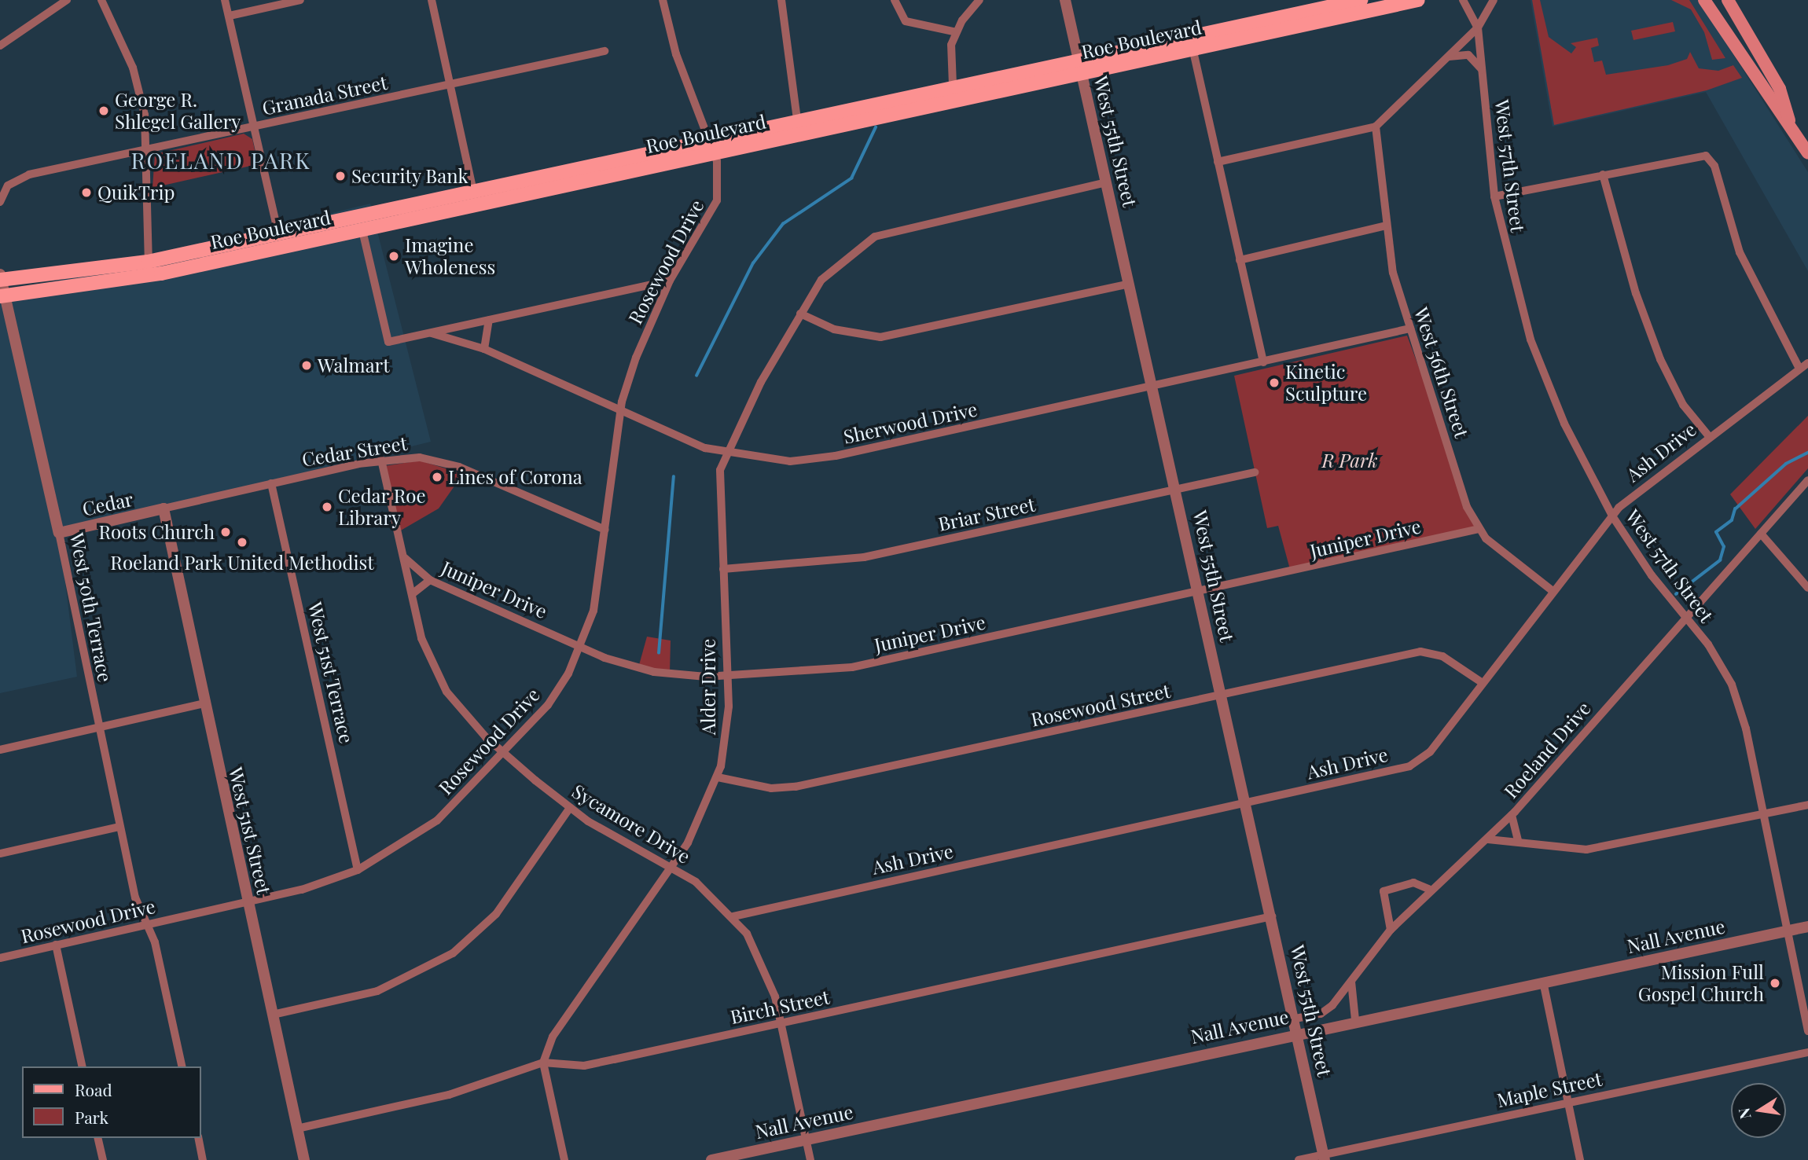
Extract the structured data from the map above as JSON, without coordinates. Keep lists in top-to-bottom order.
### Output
{
  "streets": {
    "main road": ["Roe Boulevard"],
    "street": [
      "Granada Street",
      "West 55th Street",
      "West 57th Street",
      "Rosewood Drive",
      "West 56th Street",
      "Sherwood Drive",
      "Cedar Street",
      "Ash Drive",
      "Cedar",
      "Briar Street",
      "Juniper Drive",
      "West 50th Terrace",
      "West 51st Terrace",
      "Alder Drive",
      "Rosewood Street",
      "Roeland Drive",
      "Sycamore Drive",
      "West 51st Street",
      "Nall Avenue",
      "Birch Street",
      "Maple Street"
    ]
  },
  "crossings": [
    ["Roe Boulevard", "West 55th Street"],
    ["Roe Boulevard", "Rosewood Drive"],
    ["Roe Boulevard", "West 50th Terrace"],
    ["West 55th Street", "Sherwood Drive"],
    ["West 55th Street", "Ash Drive"],
    ["West 55th Street", "Briar Street"],
    ["West 55th Street", "Juniper Drive"],
    ["West 55th Street", "Alder Drive"],
    ["West 55th Street", "Rosewood Street"],
    ["West 55th Street", "Roeland Drive"],
    ["West 55th Street", "Nall Avenue"],
    ["West 55th Street", "Birch Street"],
    ["West 55th Street", "Maple Street"],
    ["West 57th Street", "Ash Drive"],
    ["West 57th Street", "Roeland Drive"],
    ["West 57th Street", "Nall Avenue"],
    ["Rosewood Drive", "Sherwood Drive"],
    ["Rosewood Drive", "Cedar Street"],
    ["Rosewood Drive", "Juniper Drive"],
    ["Rosewood Drive", "West 50th Terrace"],
    ["Rosewood Drive", "West 51st Terrace"],
    ["Rosewood Drive", "Sycamore Drive"],
    ["Rosewood Drive", "West 51st Street"],
    ["West 56th Street", "Sherwood Drive"],
    ["West 56th Street", "Juniper Drive"],
    ["Sherwood Drive", "Alder Drive"],
    ["Cedar Street", "Cedar"],
    ["Cedar Street", "West 51st Terrace"],
    ["Cedar Street", "Sycamore Drive"],
    ["Cedar Street", "West 51st Street"],
    ["Ash Drive", "Rosewood Street"],
    ["Ash Drive", "Sycamore Drive"],
    ["Cedar", "West 50th Terrace"],
    ["Cedar", "West 51st Street"],
    ["Briar Street", "Alder Drive"],
    ["Juniper Drive", "Alder Drive"],
    ["Juniper Drive", "Sycamore Drive"],
    ["Alder Drive", "Rosewood Street"],
    ["Alder Drive", "Sycamore Drive"],
    ["Alder Drive", "Birch Street"],
    ["Sycamore Drive", "Nall Avenue"],
    ["Sycamore Drive", "Birch Street"],
    ["West 51st Street", "Birch Street"]
  ],
  "districts": ["ROELAND PARK"],
  "parks": ["R Park"],
  "places": [
    "George R. Shlegel Gallery",
    "Security Bank",
    "QuikTrip",
    "Imagine Wholeness",
    "Walmart",
    "Kinetic Sculpture",
    "Lines of Corona",
    "Cedar Roe Library",
    "Roots Church",
    "Roeland Park United Methodist",
    "Mission Full Gospel Church"
  ],
  "legend": ["Road", "Park"],
  "north": "left"
}
